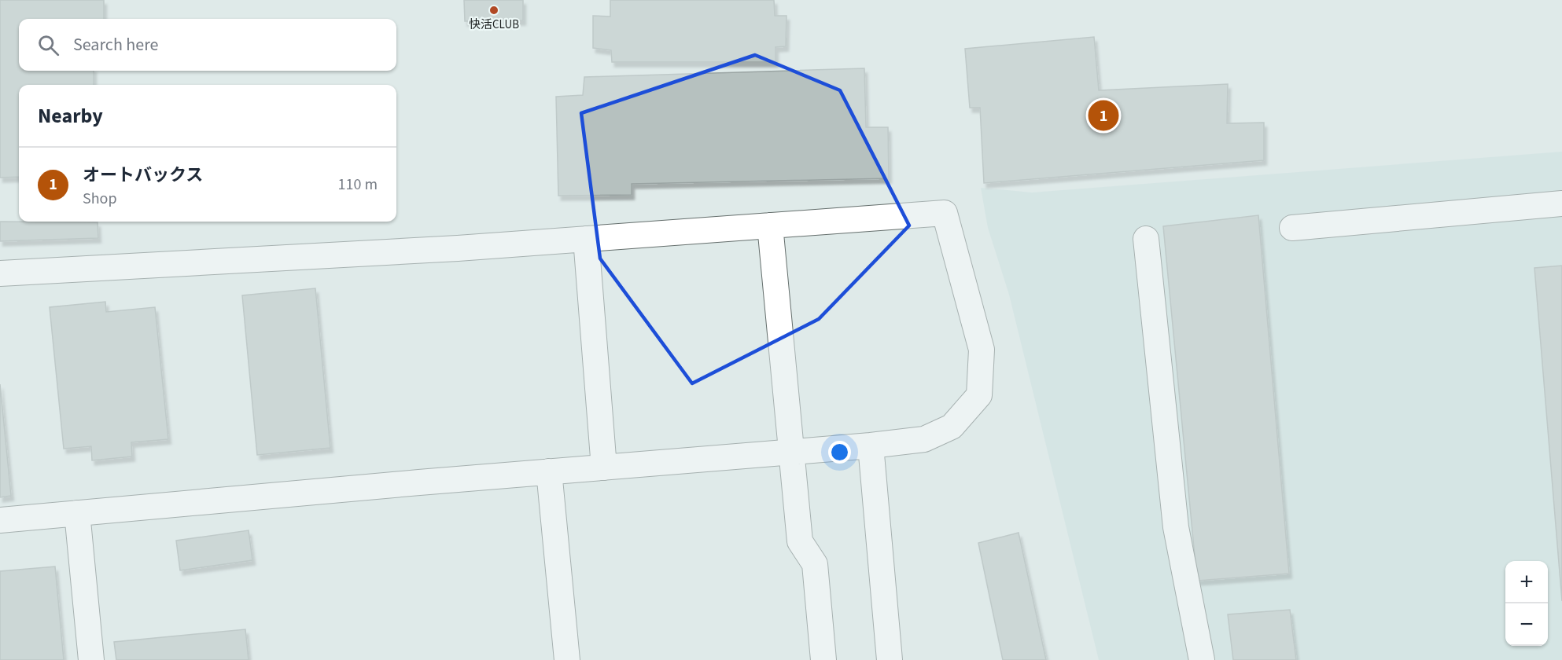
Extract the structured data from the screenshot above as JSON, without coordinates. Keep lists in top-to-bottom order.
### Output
{
  "places": ["快活CLUB"],
  "page": {
    "search": "Search here",
    "heading": "Nearby",
    "pins": "1",
    "list": [
      {
        "mark": "1",
        "name": "オートバックス",
        "note": "Shop",
        "value": "110 m"
      }
    ],
    "map_buttons": ["+", "−"]
  }
}
